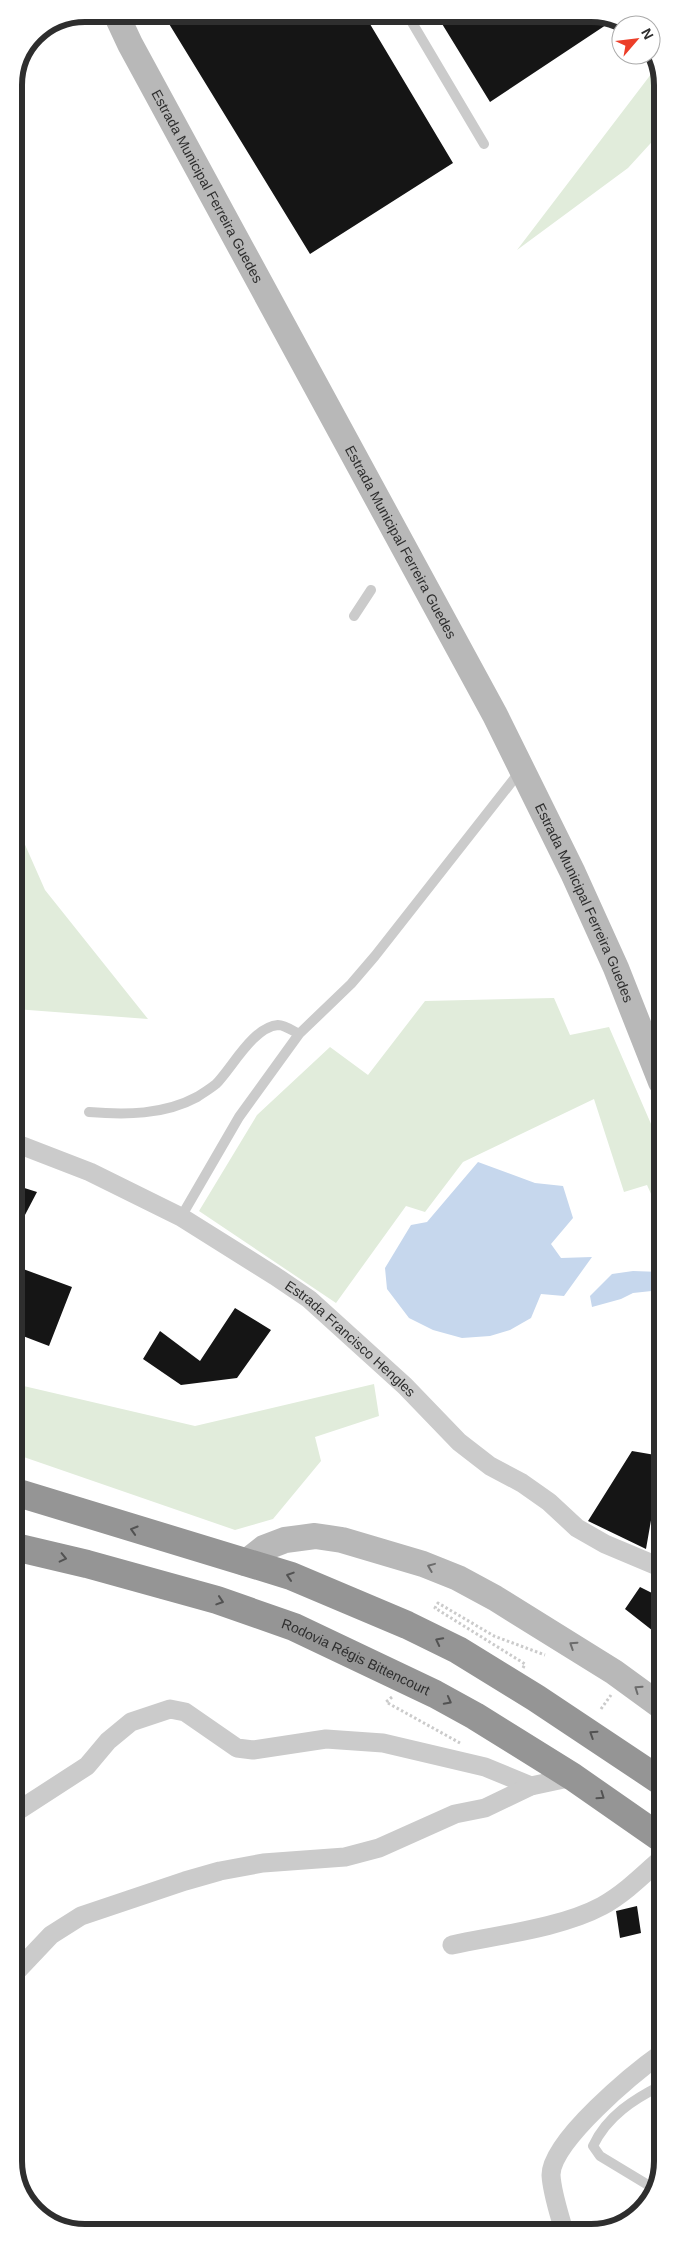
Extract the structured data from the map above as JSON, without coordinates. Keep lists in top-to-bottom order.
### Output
{
  "streets": {
    "highway": ["Rodovia Régis Bittencourt"],
    "street": ["Estrada Municipal Ferreira Guedes", "Estrada Francisco Hengles"]
  },
  "north": "top right"
}
